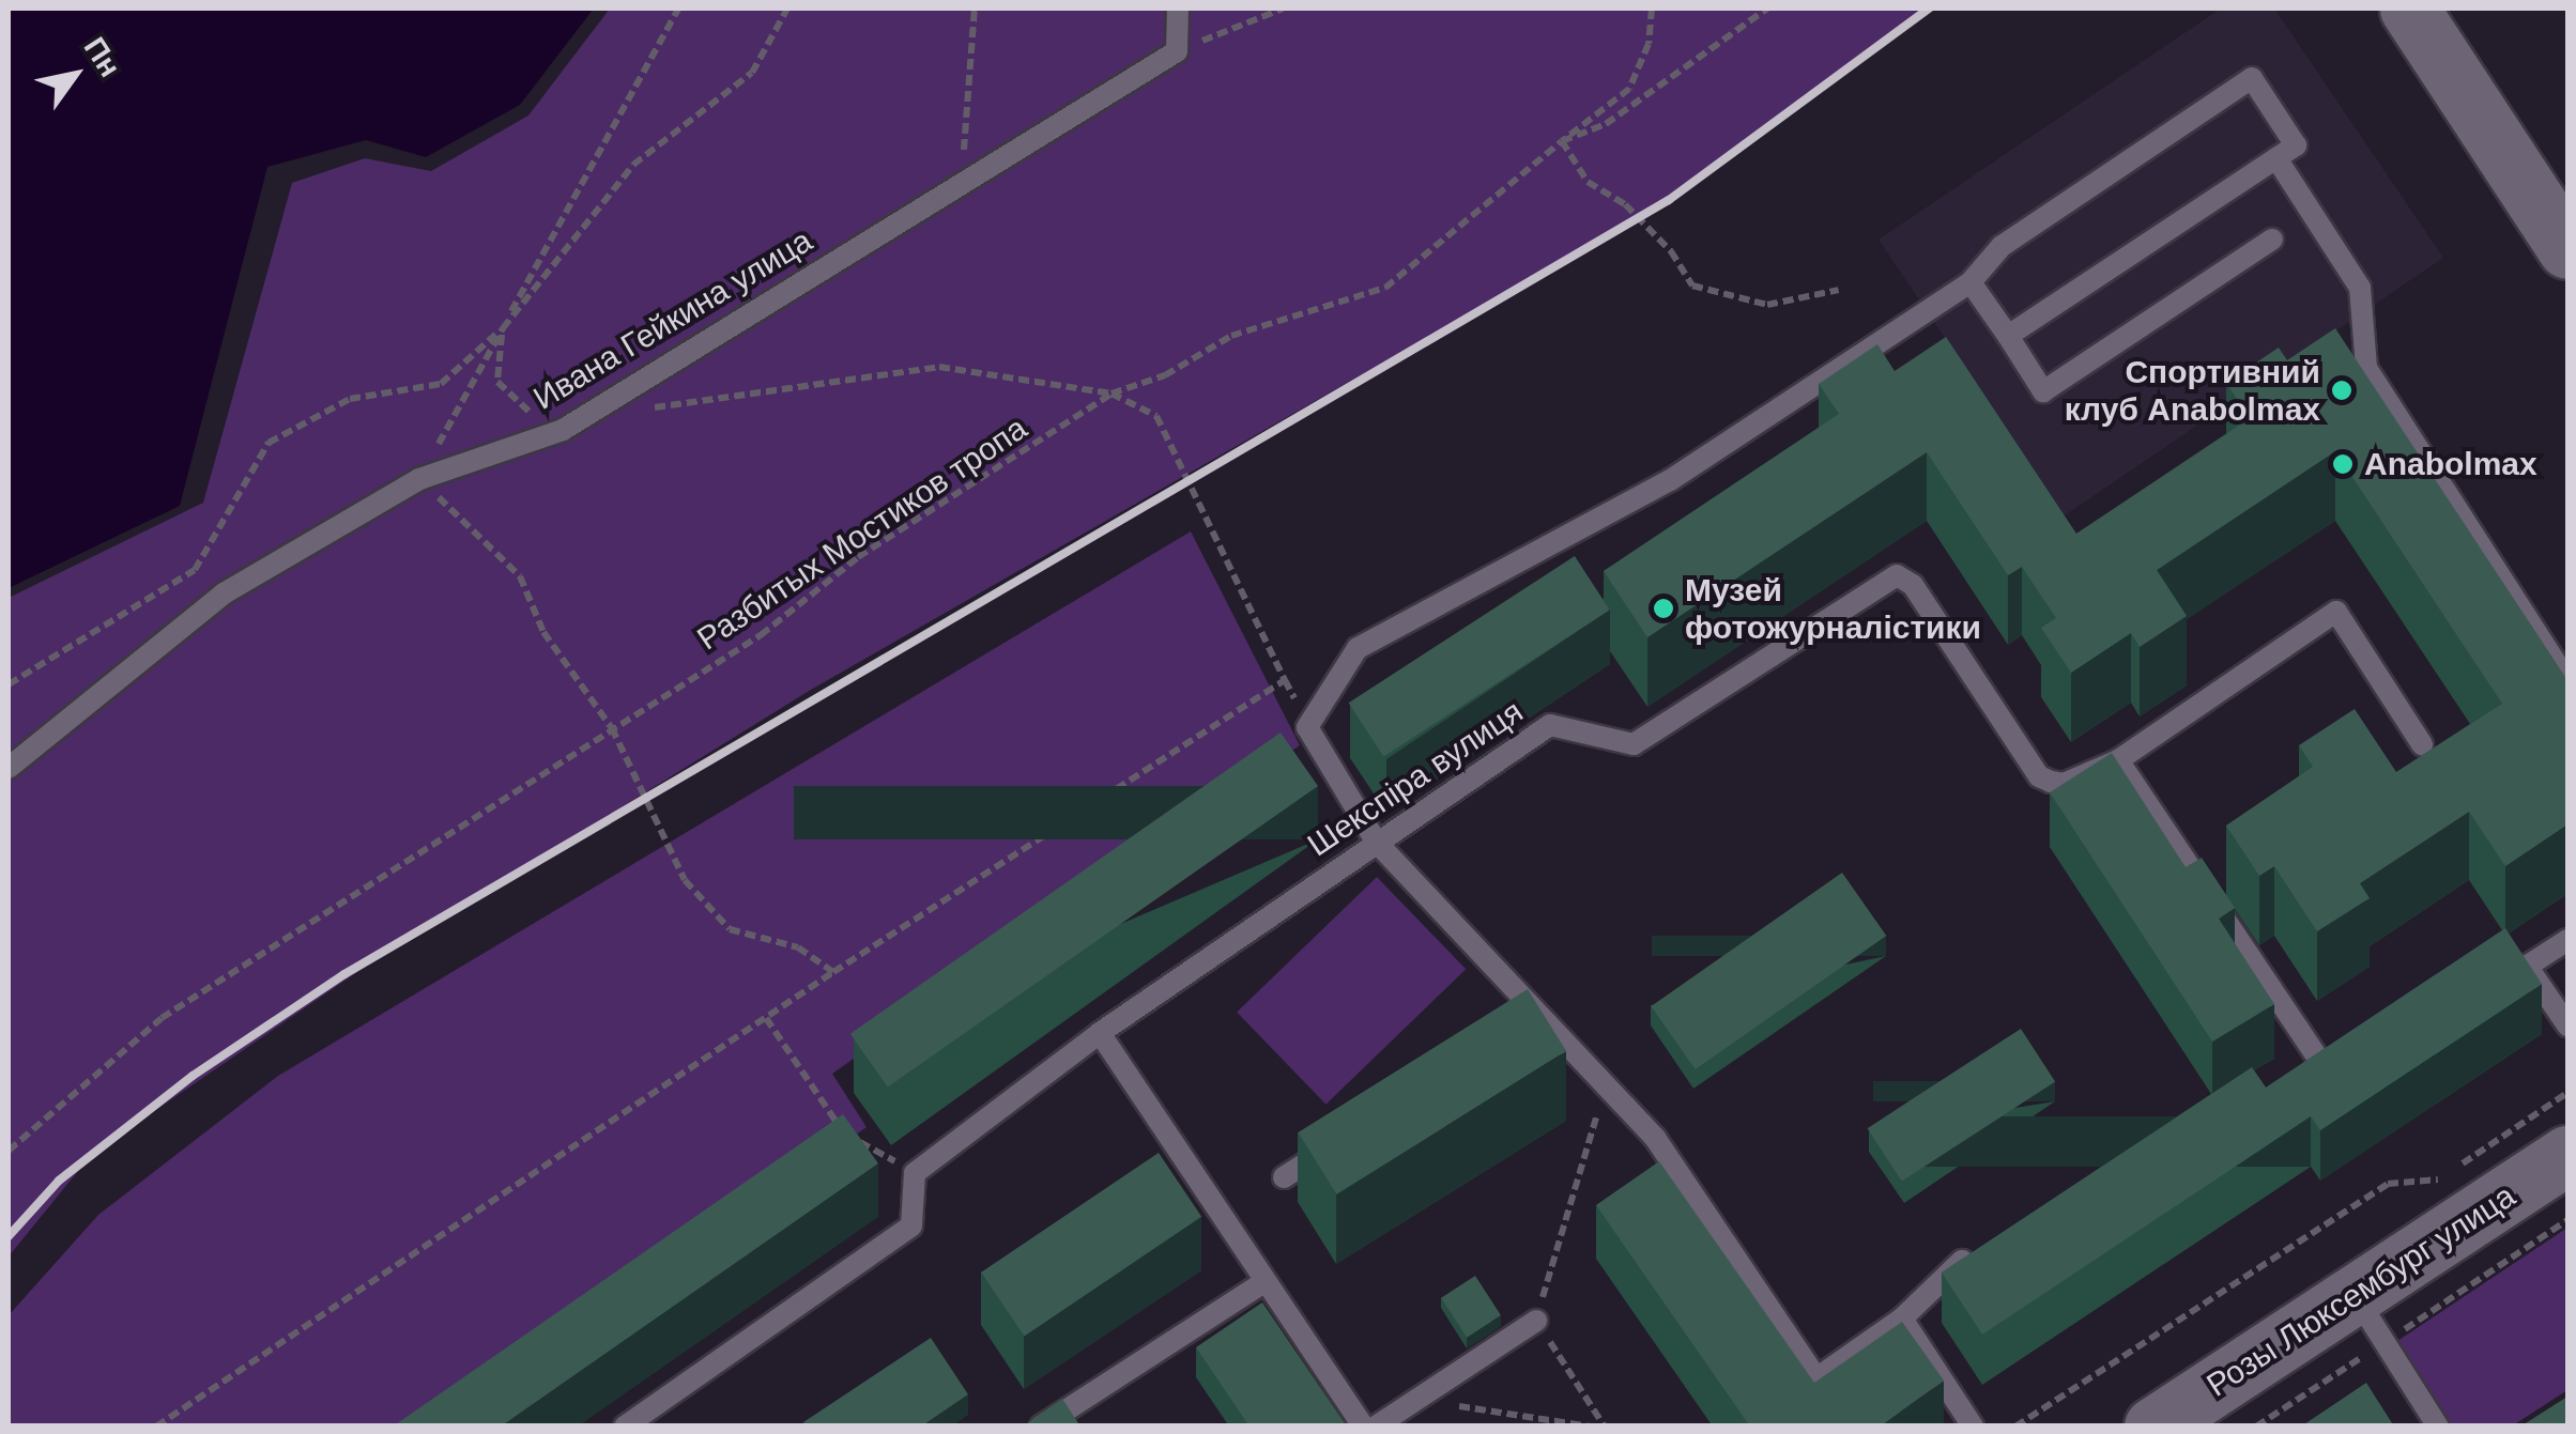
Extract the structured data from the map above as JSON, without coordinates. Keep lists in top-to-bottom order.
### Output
{
  "streets": {
    "street": ["Розы Люксембург улица"],
    "lane": ["Ивана Гейкина улица", "Шекспіра вулиця"],
    "path": ["Разбитых Мостиков тропа"]
  },
  "places": ["Спортивний клуб Anabolmax", "Anabolmax", "Музей фотожурналістики"],
  "north": "top right"
}
